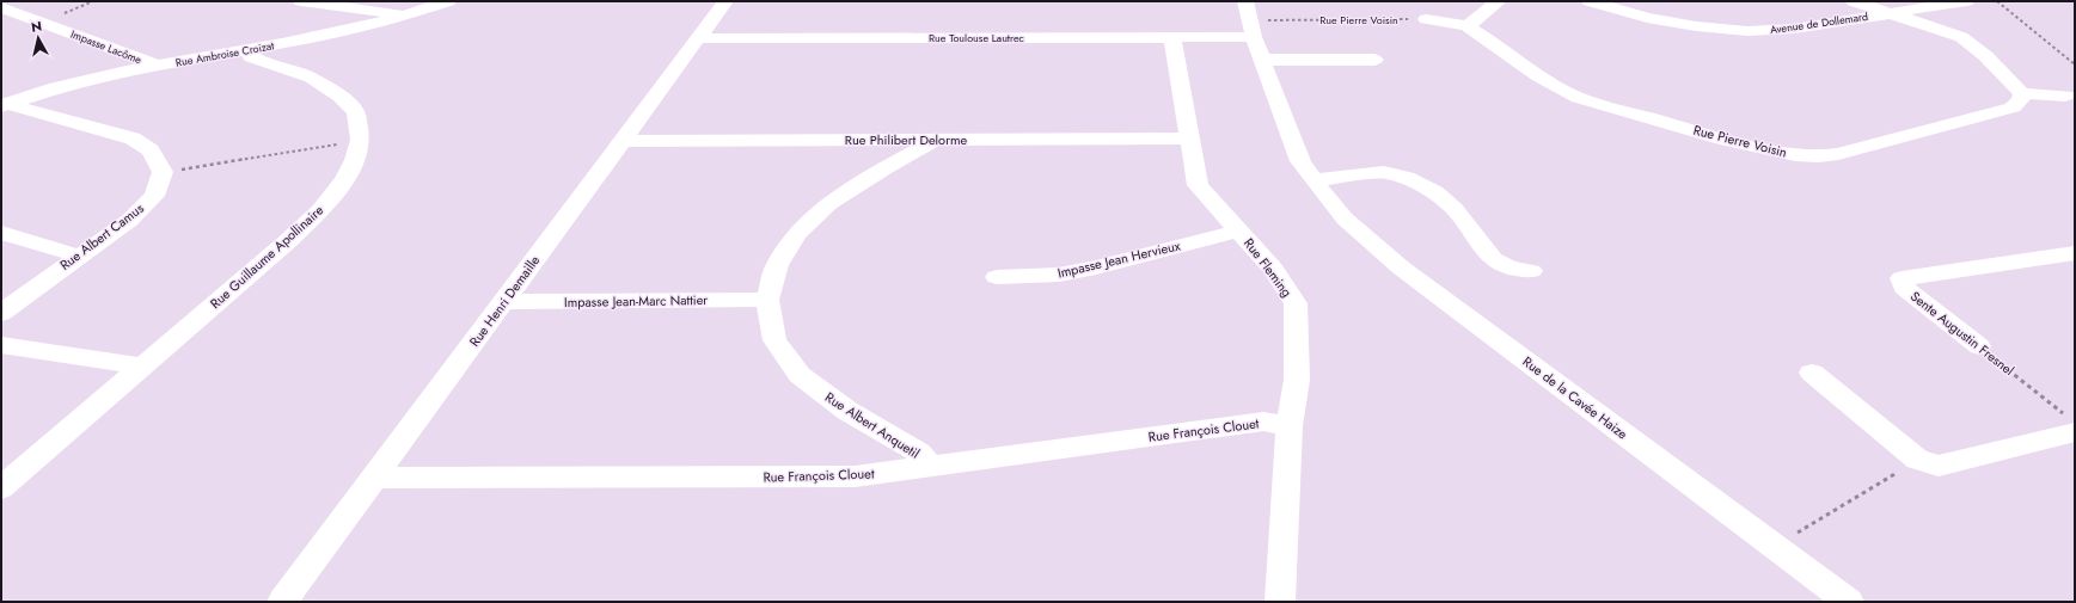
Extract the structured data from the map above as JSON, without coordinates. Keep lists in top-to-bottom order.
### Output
{
  "streets": {
    "street": [
      "Rue Pierre Voisin",
      "Avenue de Dollemard",
      "Rue Toulouse Lautrec",
      "Impasse Lacôme",
      "Rue Ambroise Croizat",
      "Rue Philibert Delorme",
      "Rue Albert Camus",
      "Rue Guillaume Apollinaire",
      "Impasse Jean Hervieux",
      "Rue Fleming",
      "Rue Henri Demaille",
      "Impasse Jean-Marc Nattier",
      "Sente Augustin Fresnel",
      "Rue de la Cavée Haize",
      "Rue Albert Anquetil",
      "Rue François Clouet"
    ]
  },
  "crossings": [
    ["Rue Pierre Voisin", "Rue Toulouse Lautrec"],
    ["Rue Pierre Voisin", "Rue de la Cavée Haize"],
    ["Rue Toulouse Lautrec", "Rue Fleming"],
    ["Rue Toulouse Lautrec", "Rue Henri Demaille"],
    ["Rue Toulouse Lautrec", "Rue de la Cavée Haize"],
    ["Impasse Lacôme", "Rue Ambroise Croizat"],
    ["Rue Ambroise Croizat", "Rue Albert Camus"],
    ["Rue Ambroise Croizat", "Rue Guillaume Apollinaire"],
    ["Rue Philibert Delorme", "Rue Fleming"],
    ["Rue Philibert Delorme", "Rue Henri Demaille"],
    ["Rue Philibert Delorme", "Rue Albert Anquetil"],
    ["Impasse Jean Hervieux", "Rue Fleming"],
    ["Rue Fleming", "Rue François Clouet"],
    ["Rue Henri Demaille", "Impasse Jean-Marc Nattier"],
    ["Rue Henri Demaille", "Rue François Clouet"],
    ["Impasse Jean-Marc Nattier", "Rue Albert Anquetil"],
    ["Rue Albert Anquetil", "Rue François Clouet"]
  ],
  "north": "top"
}
